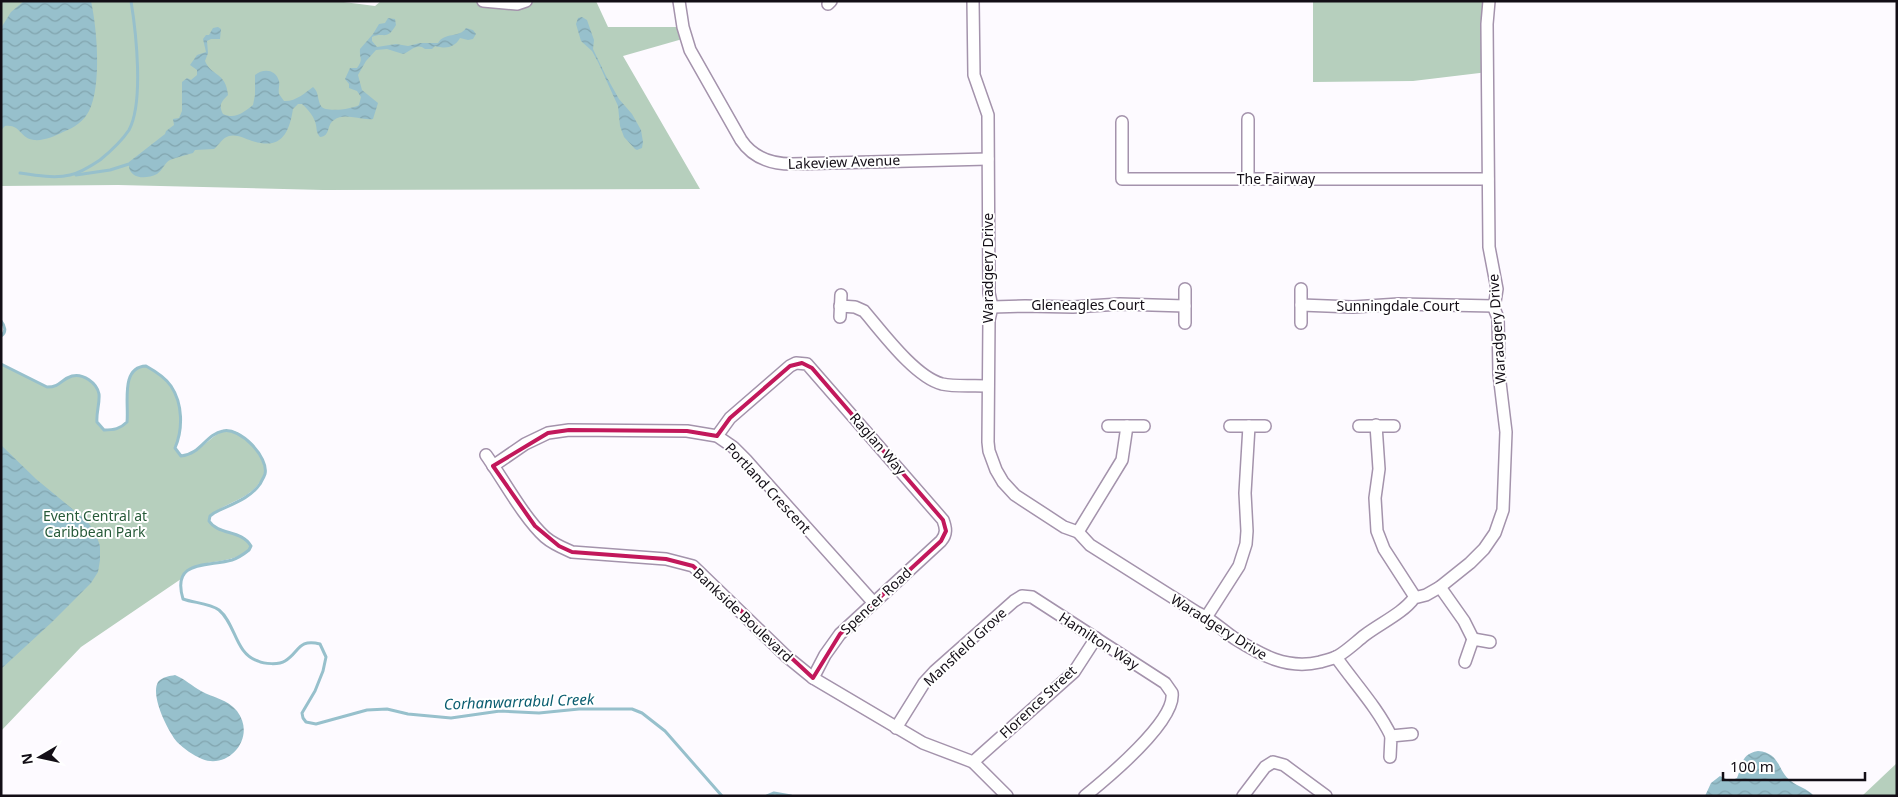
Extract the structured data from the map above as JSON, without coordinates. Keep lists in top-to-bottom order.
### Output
{
  "streets": {
    "street": [
      "Lakeview Avenue",
      "The Fairway",
      "Waradgery Drive",
      "Gleneagles Court",
      "Sunningdale Court",
      "Raglan Way",
      "Portland Crescent",
      "Spencer Road",
      "Bankside Boulevard",
      "Hamilton Way",
      "Mansfield Grove",
      "Florence Street"
    ]
  },
  "crossings": [
    ["Lakeview Avenue", "Waradgery Drive"],
    ["The Fairway", "Waradgery Drive"],
    ["Waradgery Drive", "Gleneagles Court"],
    ["Waradgery Drive", "Sunningdale Court"],
    ["Raglan Way", "Portland Crescent"],
    ["Raglan Way", "Spencer Road"],
    ["Portland Crescent", "Spencer Road"],
    ["Portland Crescent", "Bankside Boulevard"],
    ["Spencer Road", "Bankside Boulevard"],
    ["Bankside Boulevard", "Mansfield Grove"],
    ["Bankside Boulevard", "Florence Street"],
    ["Hamilton Way", "Mansfield Grove"],
    ["Hamilton Way", "Florence Street"]
  ],
  "water": ["Corhanwarrabul Creek"],
  "parks": ["Event Central at Caribbean Park"],
  "scale_bar": "100 m",
  "north": "left"
}
